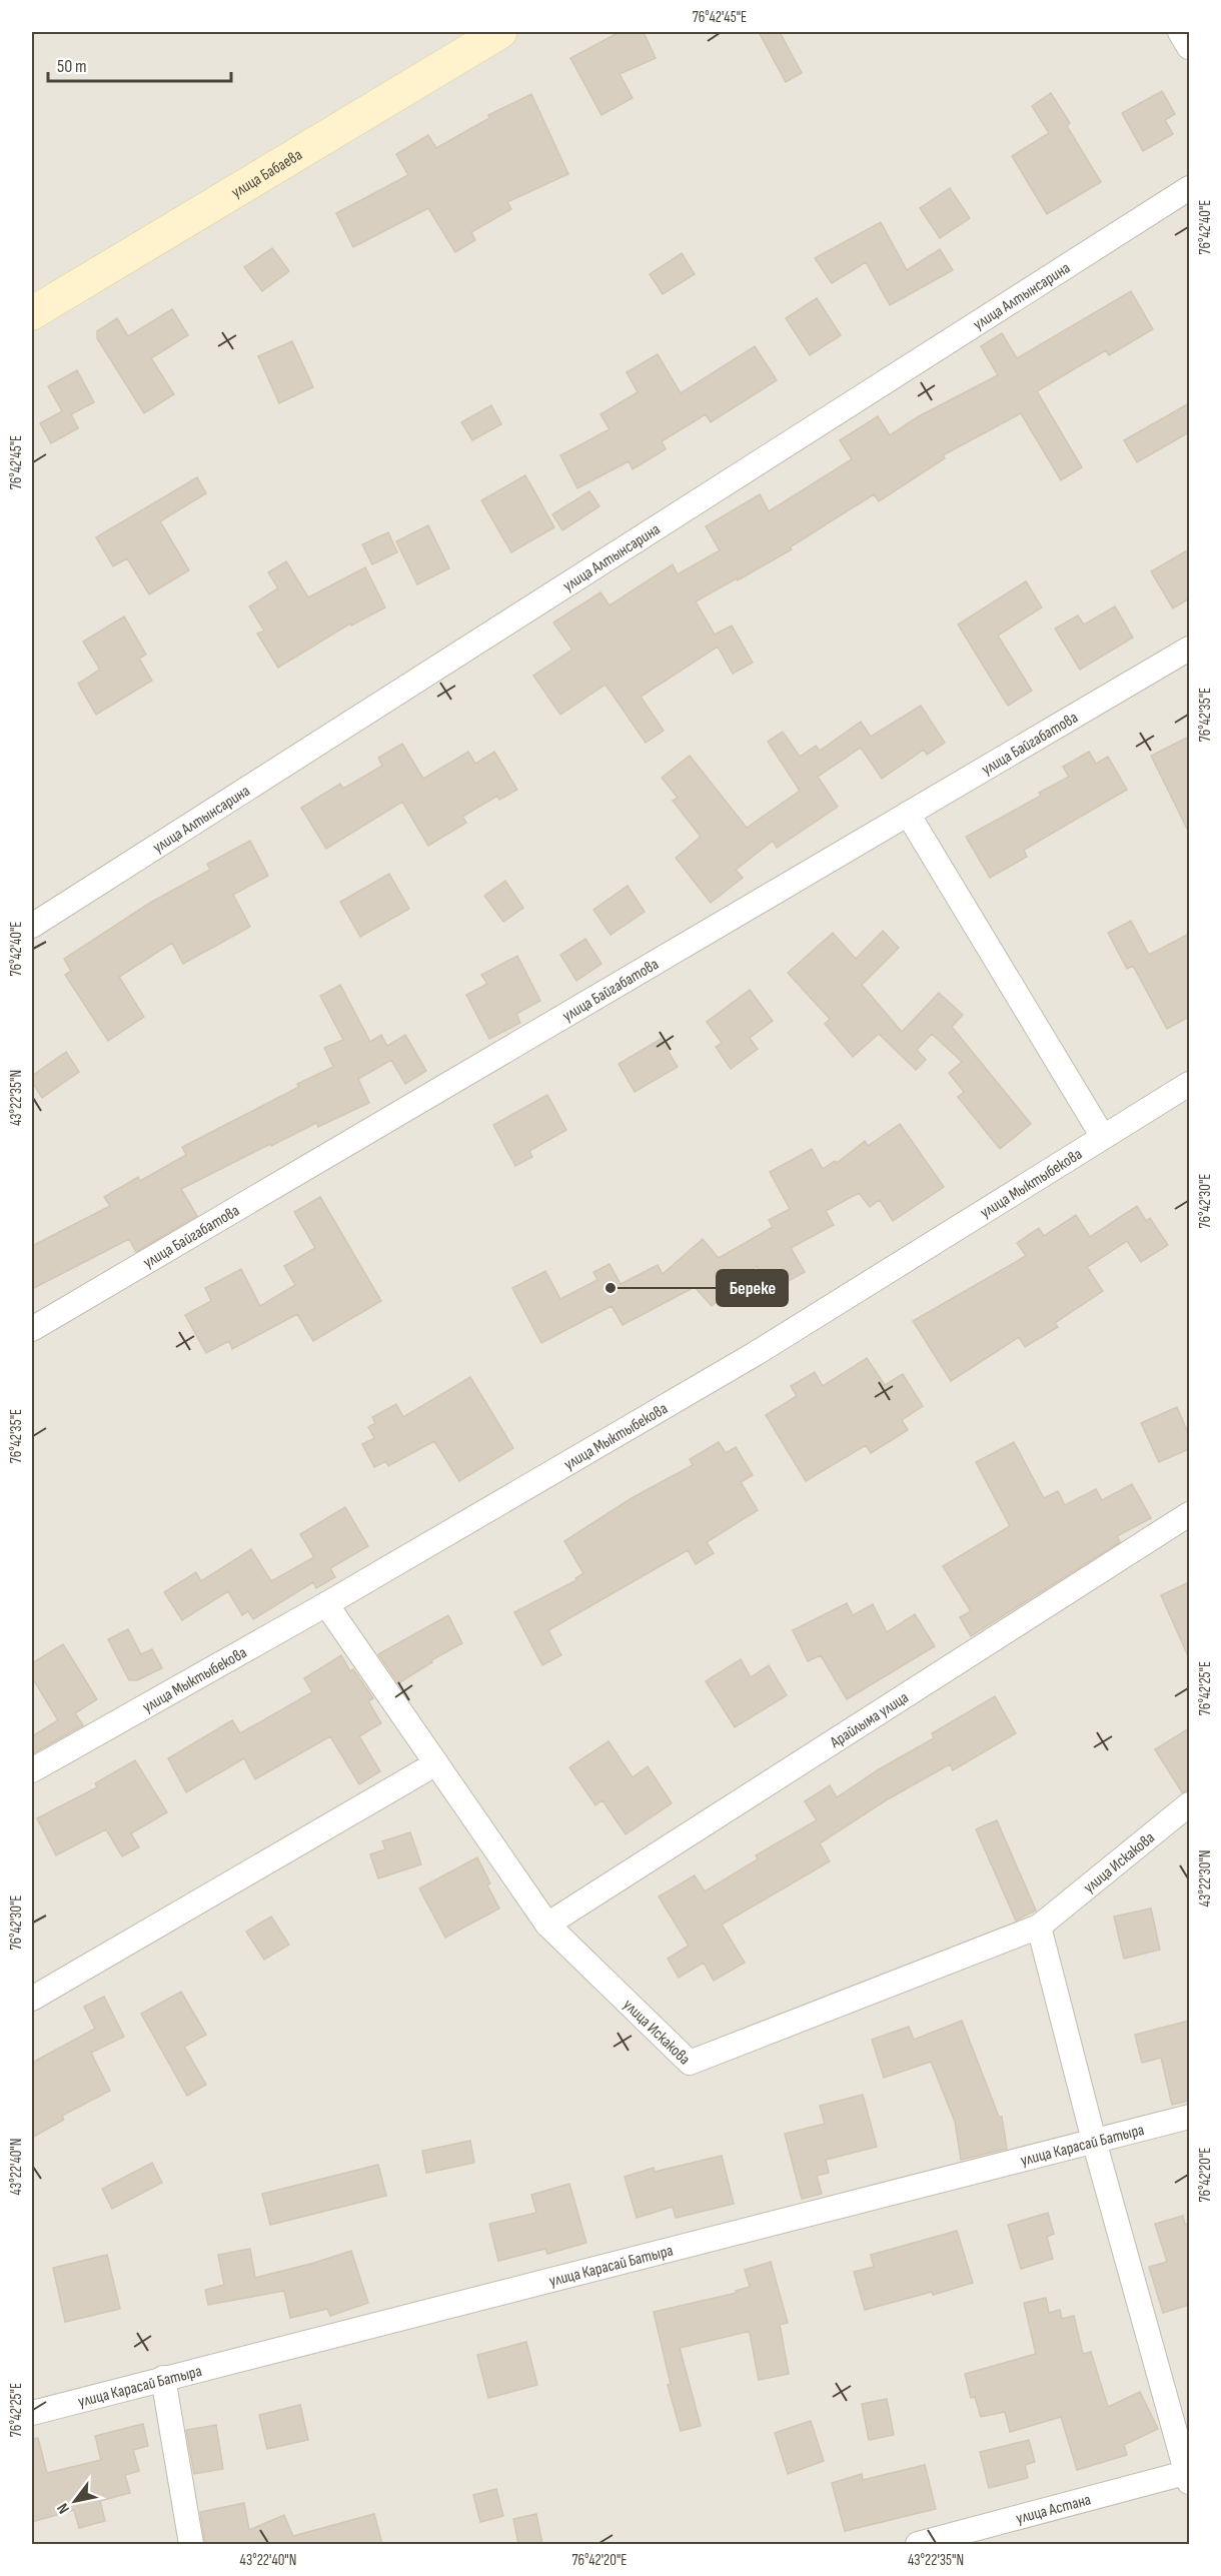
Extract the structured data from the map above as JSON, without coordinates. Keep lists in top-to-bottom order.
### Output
{
  "streets": {
    "street": [
      "улица Бабаева",
      "улица Алтынсарина",
      "улица Байгабатова",
      "улица Мыктыбекова",
      "Арайлыма улица",
      "улица Искакова",
      "улица Карасай Батыра",
      "улица Астана"
    ]
  },
  "crossings": [
    ["улица Мыктыбекова", "улица Искакова"],
    ["Арайлыма улица", "улица Искакова"]
  ],
  "places": ["Береке"],
  "scale_bar": "50 m",
  "north": "bottom left",
  "coordinates": [
    "76°42'45\"E",
    "76°42'40\"E",
    "76°42'35\"E",
    "43°22'35\"N",
    "76°42'30\"E",
    "76°42'25\"E",
    "43°22'30\"N",
    "43°22'40\"N",
    "76°42'20\"E"
  ]
}
